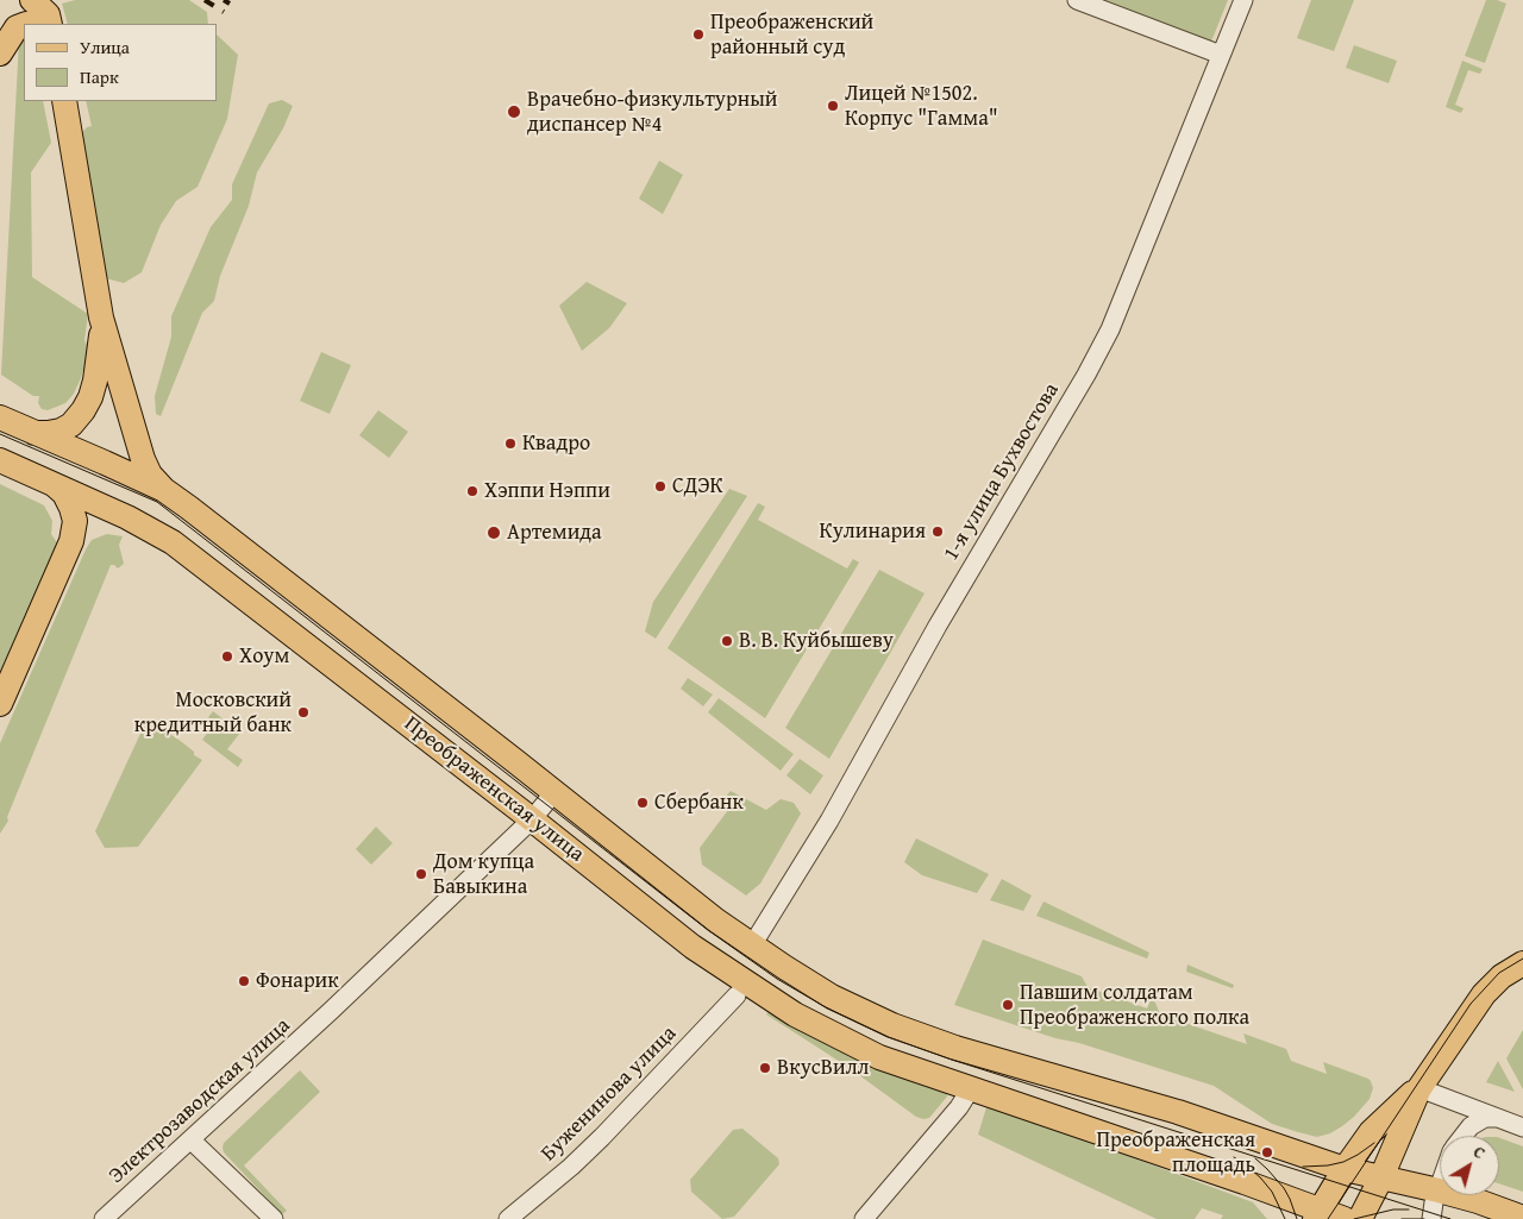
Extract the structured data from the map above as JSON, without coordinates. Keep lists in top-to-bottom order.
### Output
{
  "streets": {
    "main road": ["Преображенская улица"],
    "street": ["1-я улица Бухвостова", "Буженинова улица", "Электрозаводская улица"]
  },
  "crossings": [
    ["1-я улица Бухвостова", "Преображенская улица"],
    ["Преображенская улица", "Электрозаводская улица"]
  ],
  "places": [
    "Преображенский районный суд",
    "Лицей №1502. Корпус \"Гамма\"",
    "Врачебно-физкультурный диспансер №4",
    "Квадро",
    "СДЭК",
    "Хэппи Нэппи",
    "Кулинария",
    "Артемида",
    "В. В. Куйбышеву",
    "Хоум",
    "Московский кредитный банк",
    "Сбербанк",
    "Дом купца Бавыкина",
    "Фонарик",
    "Павшим солдатам Преображенского полка",
    "ВкусВилл",
    "Преображенская площадь"
  ],
  "legend": ["Улица", "Парк"],
  "north": "top right"
}
